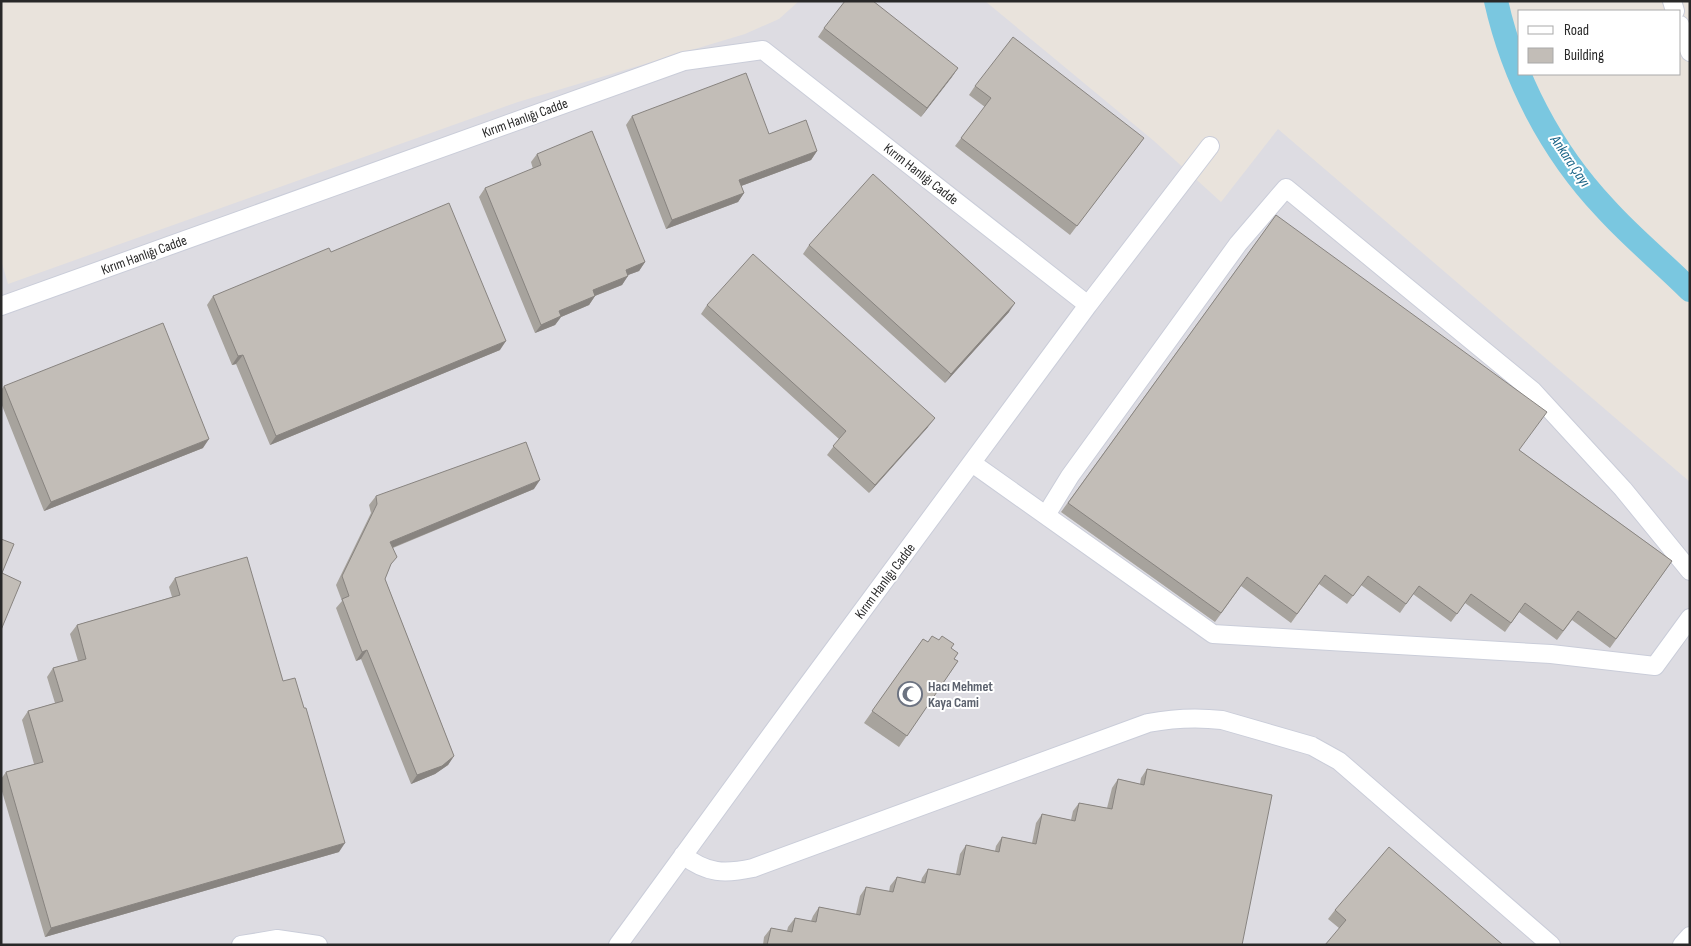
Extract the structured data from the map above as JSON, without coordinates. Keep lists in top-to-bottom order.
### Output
{
  "streets": {
    "street": ["Kırım Hanlığı Cadde"]
  },
  "water": ["Ankara Çayı"],
  "places": {
    "mosque": ["Hacı Mehmet Kaya Cami"]
  },
  "legend": ["Road", "Building"]
}
